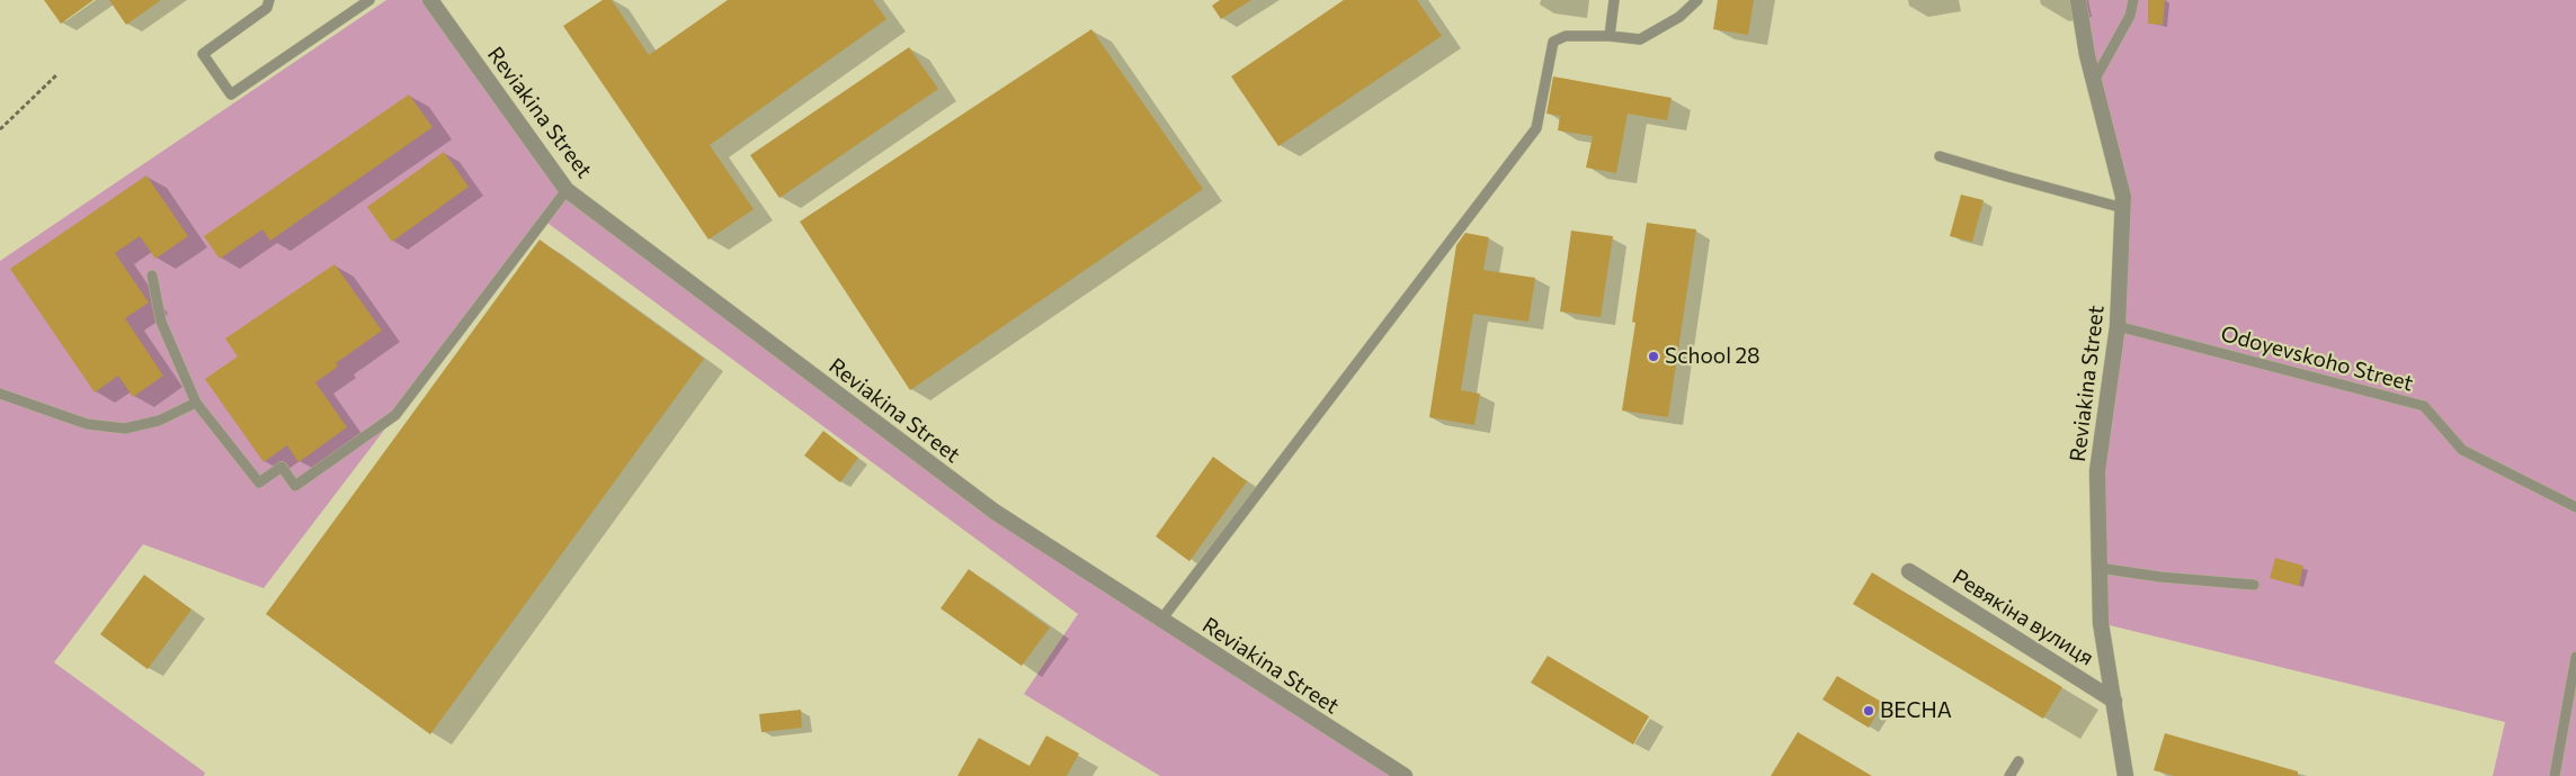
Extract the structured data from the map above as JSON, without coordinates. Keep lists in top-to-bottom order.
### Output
{
  "streets": {
    "street": ["Reviakina Street", "Ревякіна вулиця"],
    "lane": ["Odoyevskoho Street"]
  },
  "crossings": [
    ["Reviakina Street", "Odoyevskoho Street"],
    ["Reviakina Street", "Ревякіна вулиця"]
  ],
  "places": ["School 28", "ВЕСНА"]
}
